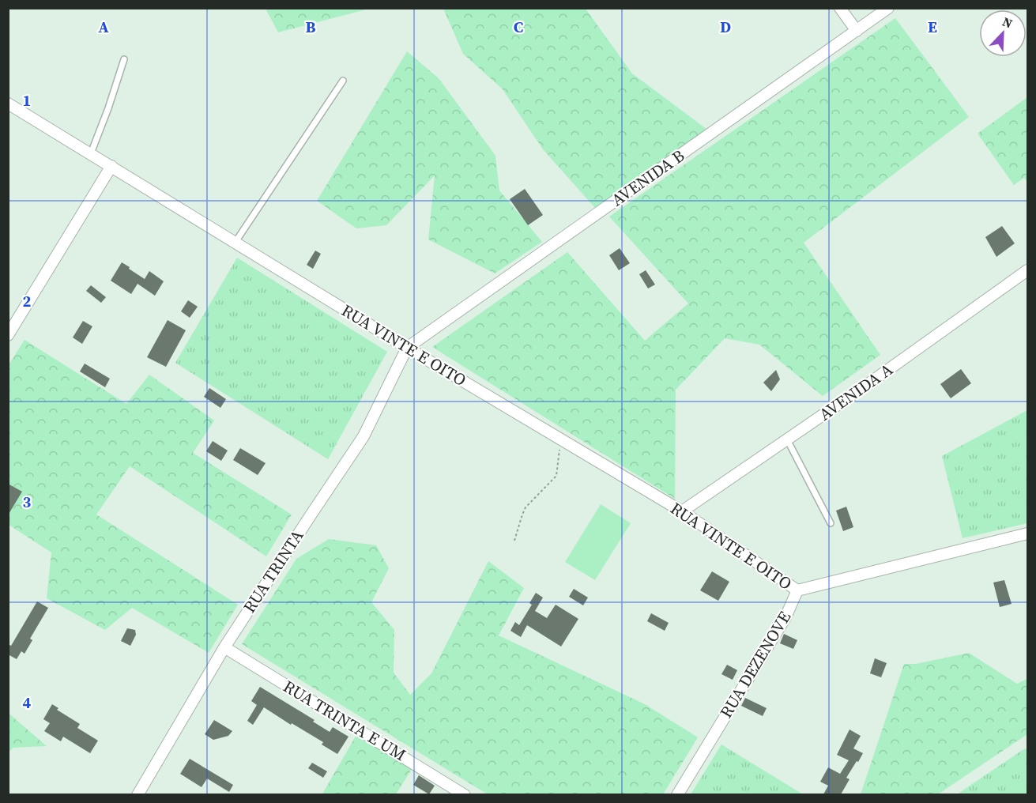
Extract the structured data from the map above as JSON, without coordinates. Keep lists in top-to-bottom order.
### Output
{
  "streets": {
    "street": [
      "AVENIDA B",
      "RUA VINTE E OITO",
      "AVENIDA A",
      "RUA TRINTA",
      "RUA DEZENOVE",
      "RUA TRINTA E UM"
    ]
  },
  "crossings": [
    ["AVENIDA B", "RUA VINTE E OITO"],
    ["AVENIDA B", "RUA TRINTA"],
    ["RUA VINTE E OITO", "AVENIDA A"],
    ["RUA VINTE E OITO", "RUA TRINTA"],
    ["RUA VINTE E OITO", "RUA DEZENOVE"],
    ["RUA TRINTA", "RUA TRINTA E UM"]
  ],
  "north": "top right",
  "grid": {
    "columns": [
      "A",
      "B",
      "C",
      "D",
      "E"
    ],
    "rows": [
      "1",
      "2",
      "3",
      "4"
    ]
  }
}
